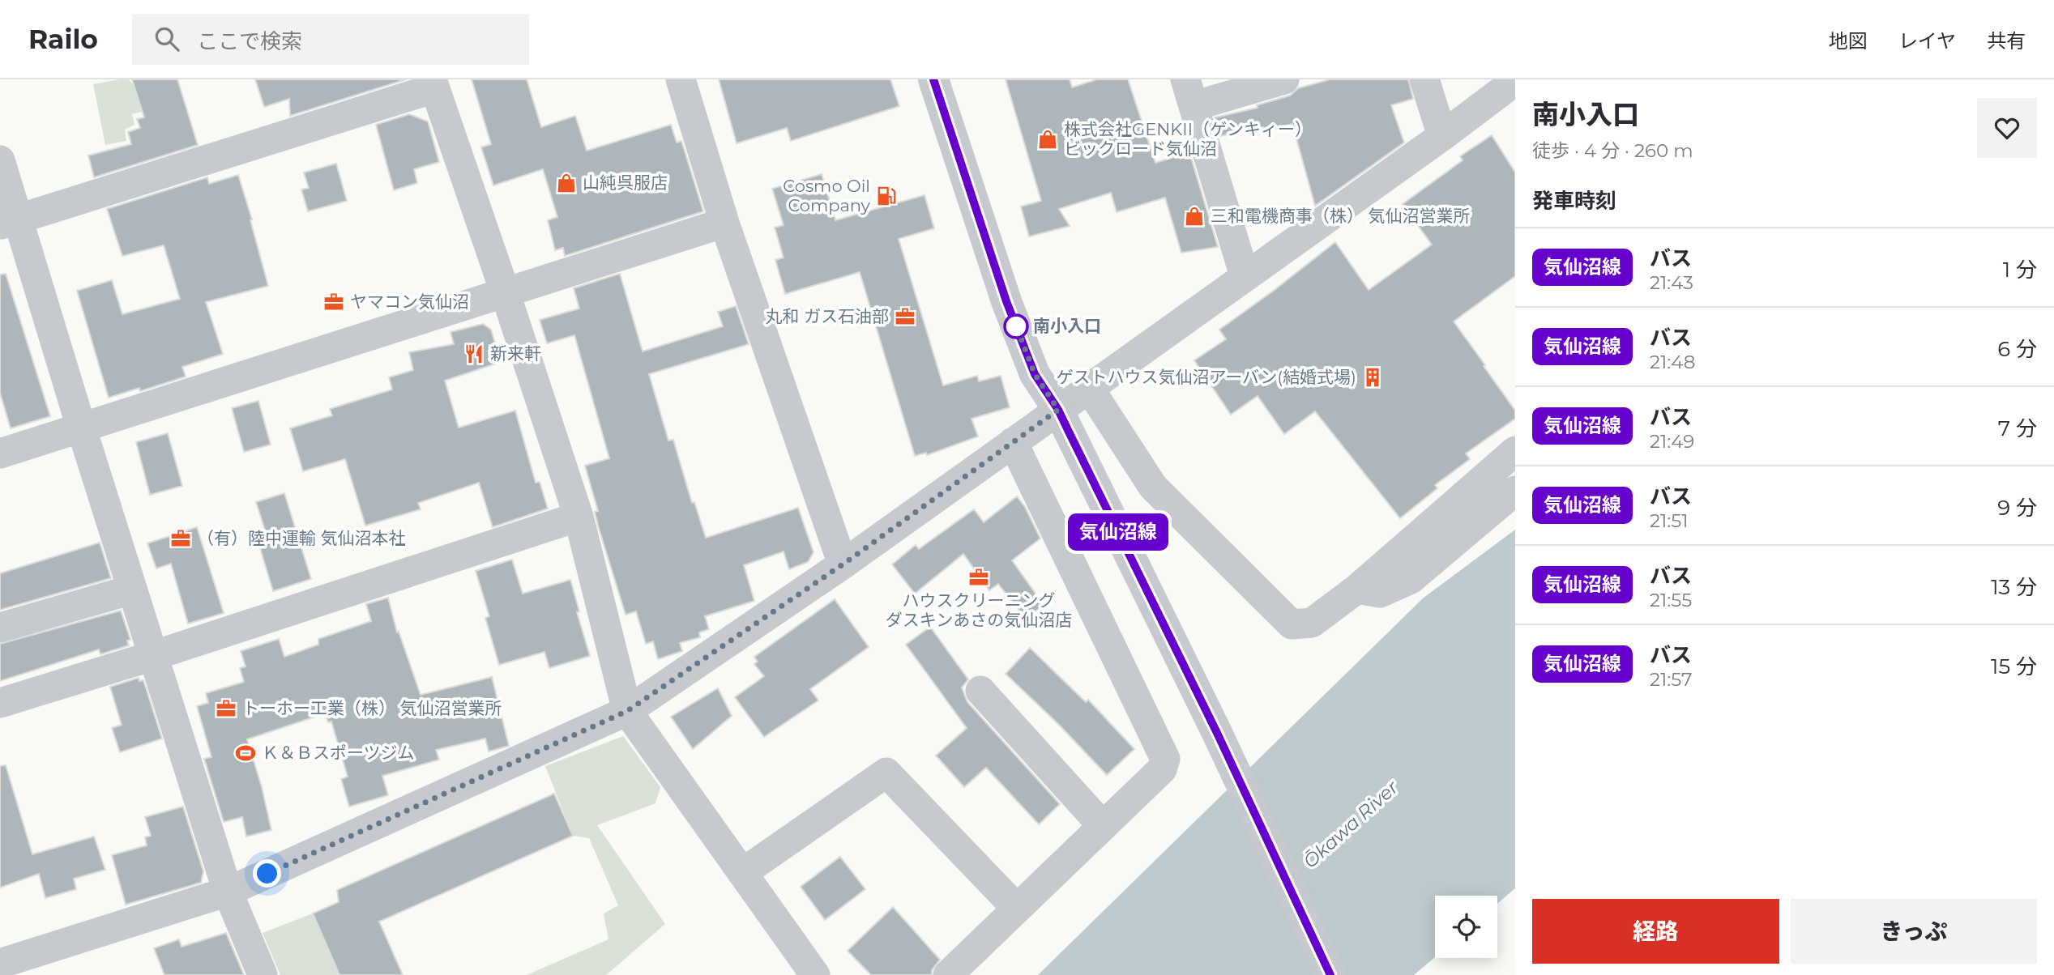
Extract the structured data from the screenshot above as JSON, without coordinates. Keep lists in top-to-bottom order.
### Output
{
  "water": ["Ōkawa River"],
  "places": {
    "shop": ["株式会社GENKII（ゲンキィー） ビックロード気仙沼", "山純呉服店", "三和電機商事（株） 気仙沼営業所"],
    "fuel station": ["Cosmo Oil Company"],
    "office": [
      "ヤマコン気仙沼",
      "丸和 ガス石油部",
      "（有）陸中運輸 気仙沼本社",
      "ハウスクリーニング ダスキンあさの気仙沼店",
      "トーホー工業（株） 気仙沼営業所"
    ],
    "other": ["南小入口"],
    "restaurant": ["新来軒"],
    "building": ["ゲストハウス気仙沼アーバン(結婚式場)"],
    "sports": ["Ｋ＆Ｂスポーツジム"]
  },
  "lines": ["bus line 気仙沼線"],
  "page": {
    "header": "Railo",
    "search": "ここで検索",
    "nav": ["地図", "レイヤ", "共有"],
    "on_map": "気仙沼線",
    "heading": [
      ["南小入口", "徒歩 · 4 分 · 260 m"],
      "発車時刻"
    ],
    "list": [
      {
        "mark": "気仙沼線",
        "name": "バス",
        "note": "21:43",
        "value": "1 分"
      },
      {
        "mark": "気仙沼線",
        "name": "バス",
        "note": "21:48",
        "value": "6 分"
      },
      {
        "mark": "気仙沼線",
        "name": "バス",
        "note": "21:49",
        "value": "7 分"
      },
      {
        "mark": "気仙沼線",
        "name": "バス",
        "note": "21:51",
        "value": "9 分"
      },
      {
        "mark": "気仙沼線",
        "name": "バス",
        "note": "21:55",
        "value": "13 分"
      },
      {
        "mark": "気仙沼線",
        "name": "バス",
        "note": "21:57",
        "value": "15 分"
      }
    ],
    "buttons": ["経路", "きっぷ"]
  }
}
